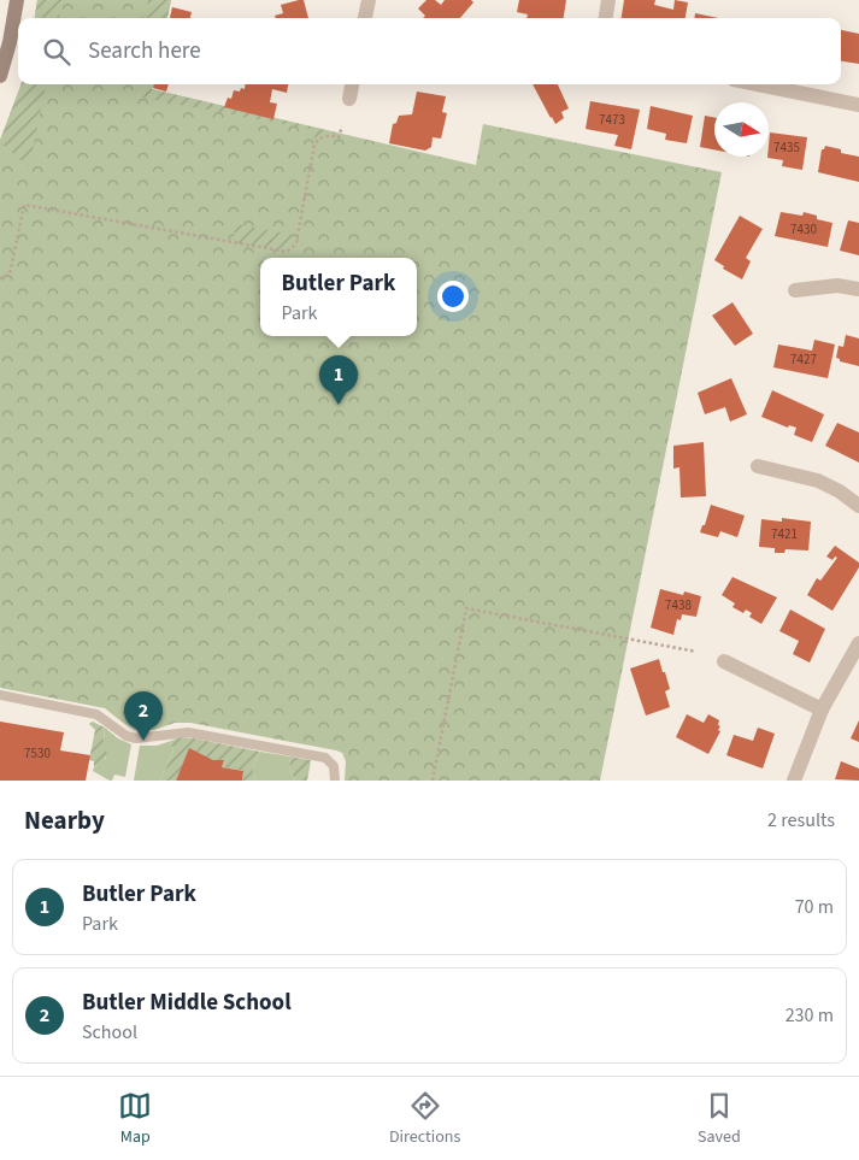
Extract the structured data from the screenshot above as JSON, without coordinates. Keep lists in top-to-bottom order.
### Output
{
  "house_numbers": [
    "7473",
    "7435",
    "7430",
    "7427",
    "7421",
    "7438",
    "7530"
  ],
  "north": "right",
  "page": {
    "search": "Search here",
    "popup": ["Butler Park", "Park"],
    "pins": ["1", "2"],
    "heading": ["Nearby", "2 results"],
    "list": [
      {
        "mark": "1",
        "name": "Butler Park",
        "note": "Park",
        "value": "70 m"
      },
      {
        "mark": "2",
        "name": "Butler Middle School",
        "note": "School",
        "value": "230 m"
      }
    ],
    "nav": ["Map", "Directions", "Saved"]
  }
}
